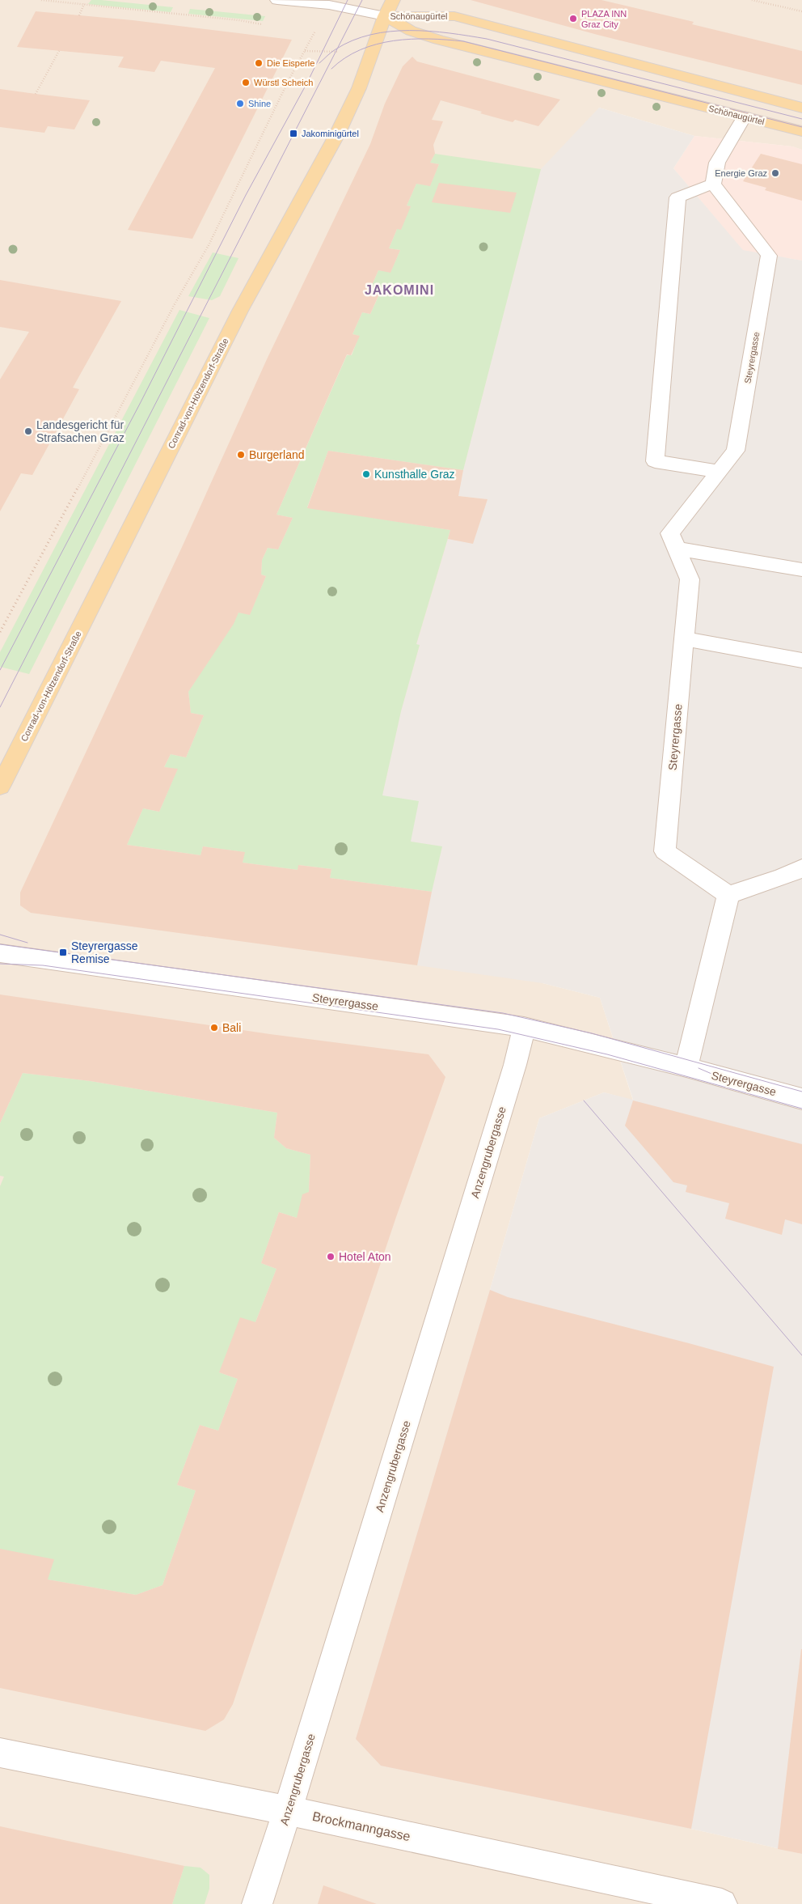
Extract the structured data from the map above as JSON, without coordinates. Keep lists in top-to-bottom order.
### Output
{
  "streets": {
    "main road": ["Schönaugürtel", "Conrad-von-Hötzendorf-Straße"],
    "street": ["Steyrergasse", "Anzengrubergasse", "Brockmanngasse"]
  },
  "crossings": [
    ["Schönaugürtel", "Conrad-von-Hötzendorf-Straße"],
    ["Steyrergasse", "Anzengrubergasse"],
    ["Anzengrubergasse", "Brockmanngasse"]
  ],
  "districts": ["JAKOMINI"],
  "places": {
    "other": [
      "PLAZA INN Graz City",
      "Die Eisperle",
      "Würstl Scheich",
      "Shine",
      "Energie Graz",
      "Landesgericht für Strafsachen Graz",
      "Burgerland",
      "Kunsthalle Graz",
      "Bali",
      "Hotel Aton"
    ],
    "transit": ["Jakominigürtel", "Steyrergasse Remise"]
  }
}
